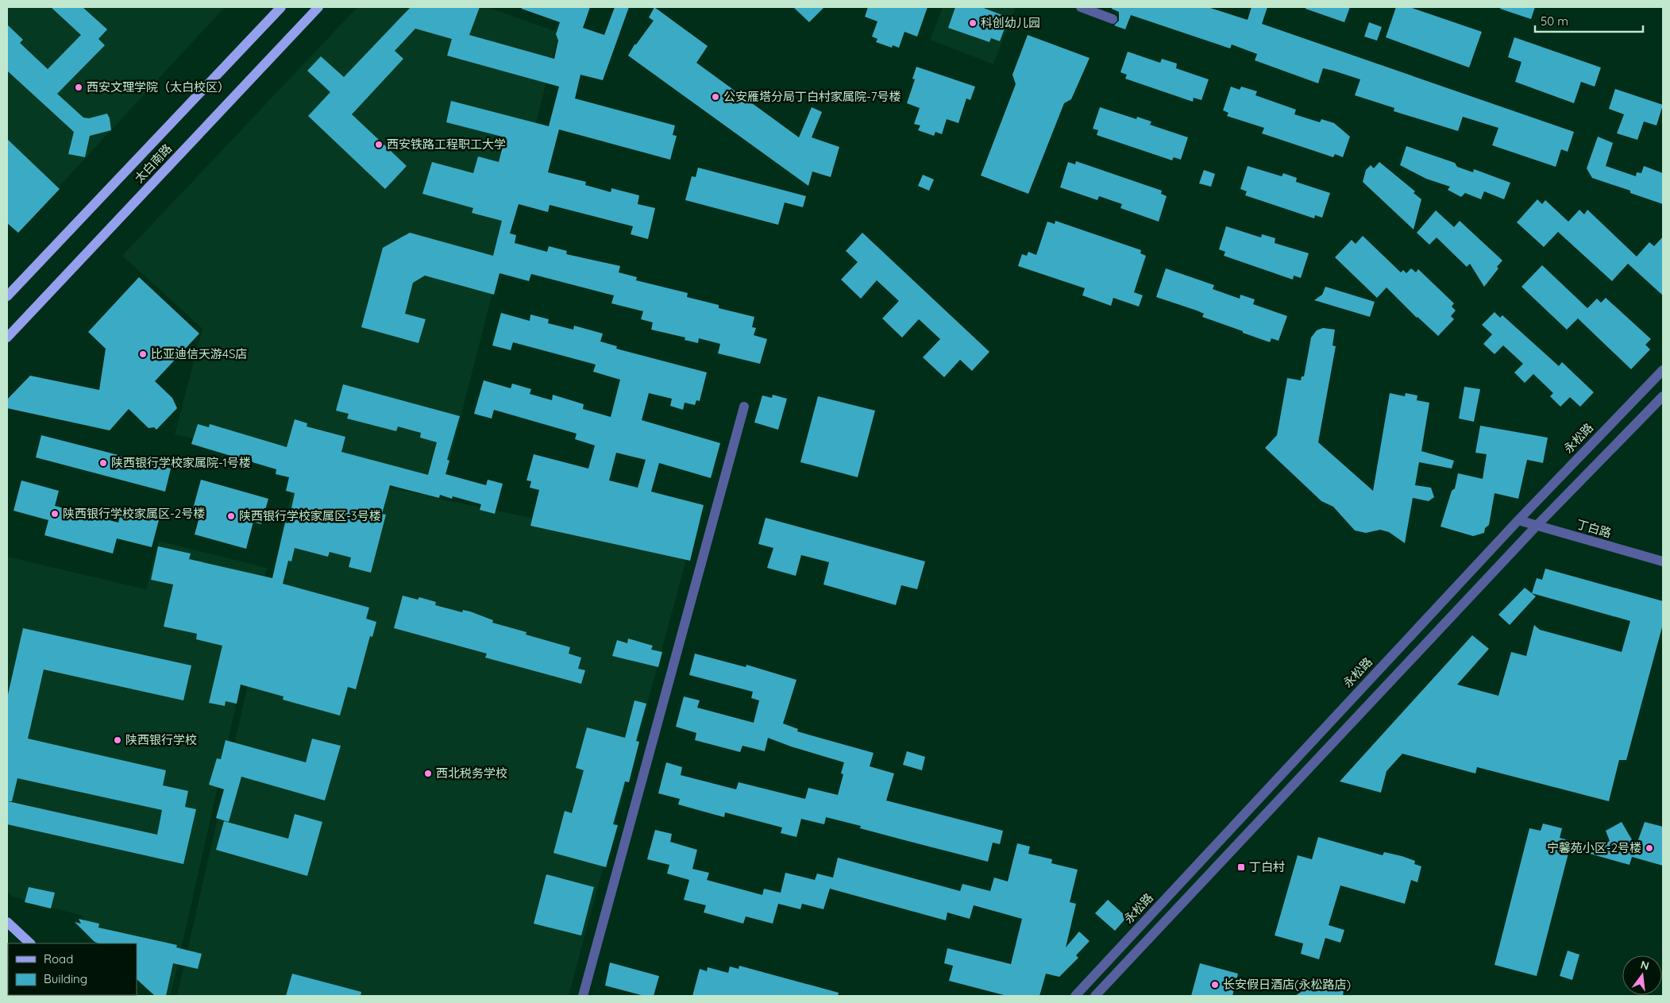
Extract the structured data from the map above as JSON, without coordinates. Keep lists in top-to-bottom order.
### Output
{
  "streets": {
    "main road": ["太白南路"],
    "street": ["永松路", "丁白路"]
  },
  "crossings": [
    ["永松路", "丁白路"]
  ],
  "places": {
    "other": [
      "科创幼儿园",
      "西安文理学院（太白校区）",
      "公安雁塔分局丁白村家属院-7号楼",
      "西安铁路工程职工大学",
      "比亚迪信天游4S店",
      "陕西银行学校家属院-1号楼",
      "陕西银行学校家属区-2号楼",
      "陕西银行学校家属区-3号楼",
      "陕西银行学校",
      "西北税务学校",
      "宁馨苑小区-2号楼",
      "长安假日酒店(永松路店)"
    ],
    "transit": ["丁白村"]
  },
  "legend": ["Road", "Building"],
  "scale_bar": "50 m",
  "north": "top"
}
